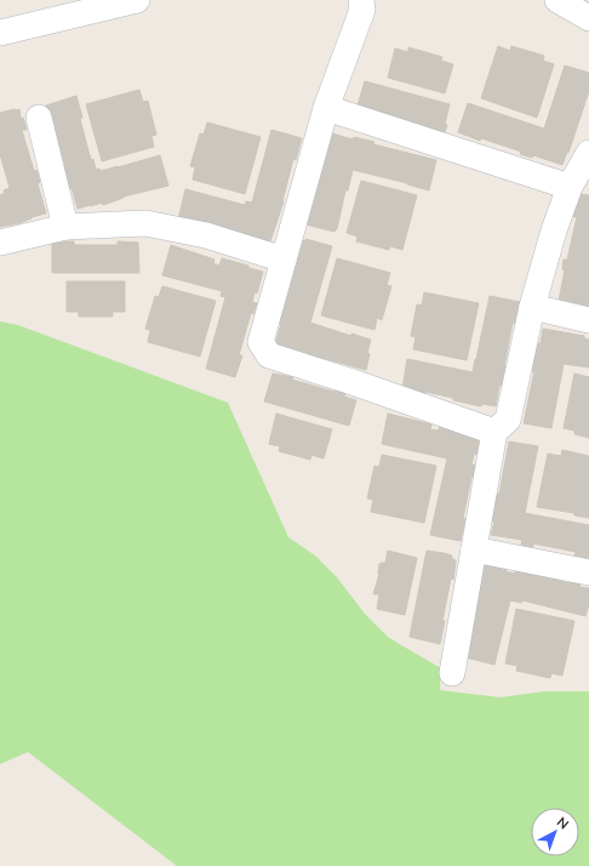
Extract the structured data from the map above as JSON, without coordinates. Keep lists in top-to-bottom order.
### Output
{
  "north": "top right"
}
